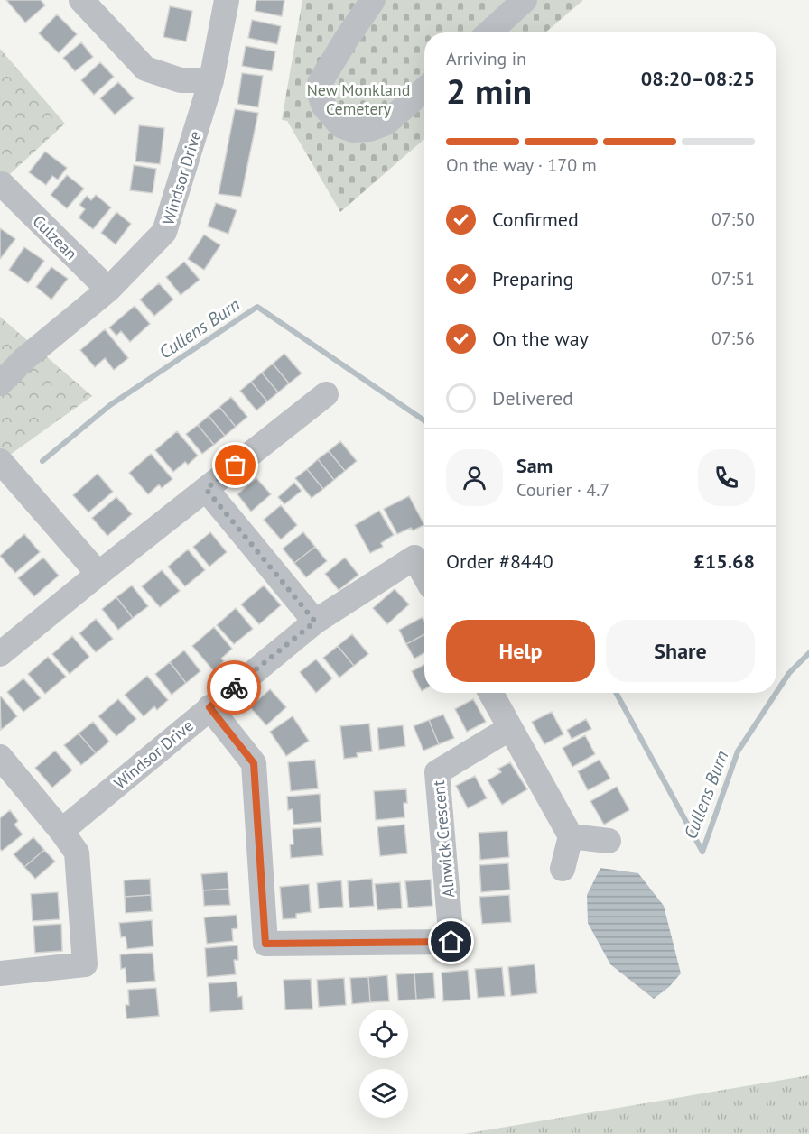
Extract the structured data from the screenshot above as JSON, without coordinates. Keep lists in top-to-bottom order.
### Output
{
  "streets": {
    "street": ["Windsor Drive", "Culzean", "Alnwick Crescent"]
  },
  "crossings": [
    ["Windsor Drive", "Culzean"],
    ["Windsor Drive", "Alnwick Crescent"]
  ],
  "water": ["Cullens Burn"],
  "parks": ["New Monkland Cemetery"],
  "page": {
    "heading": ["2 min", "Arriving in", "08:20–08:25"],
    "panel": [
      "Sam",
      "Courier · 4.7",
      "Order #8440",
      "£15.68"
    ],
    "bar": "On the way · 170 m",
    "list": [
      ["Confirmed", "07:50"],
      ["Preparing", "07:51"],
      ["On the way", "07:56"],
      "Delivered"
    ],
    "buttons": ["Help", "Share"]
  }
}
